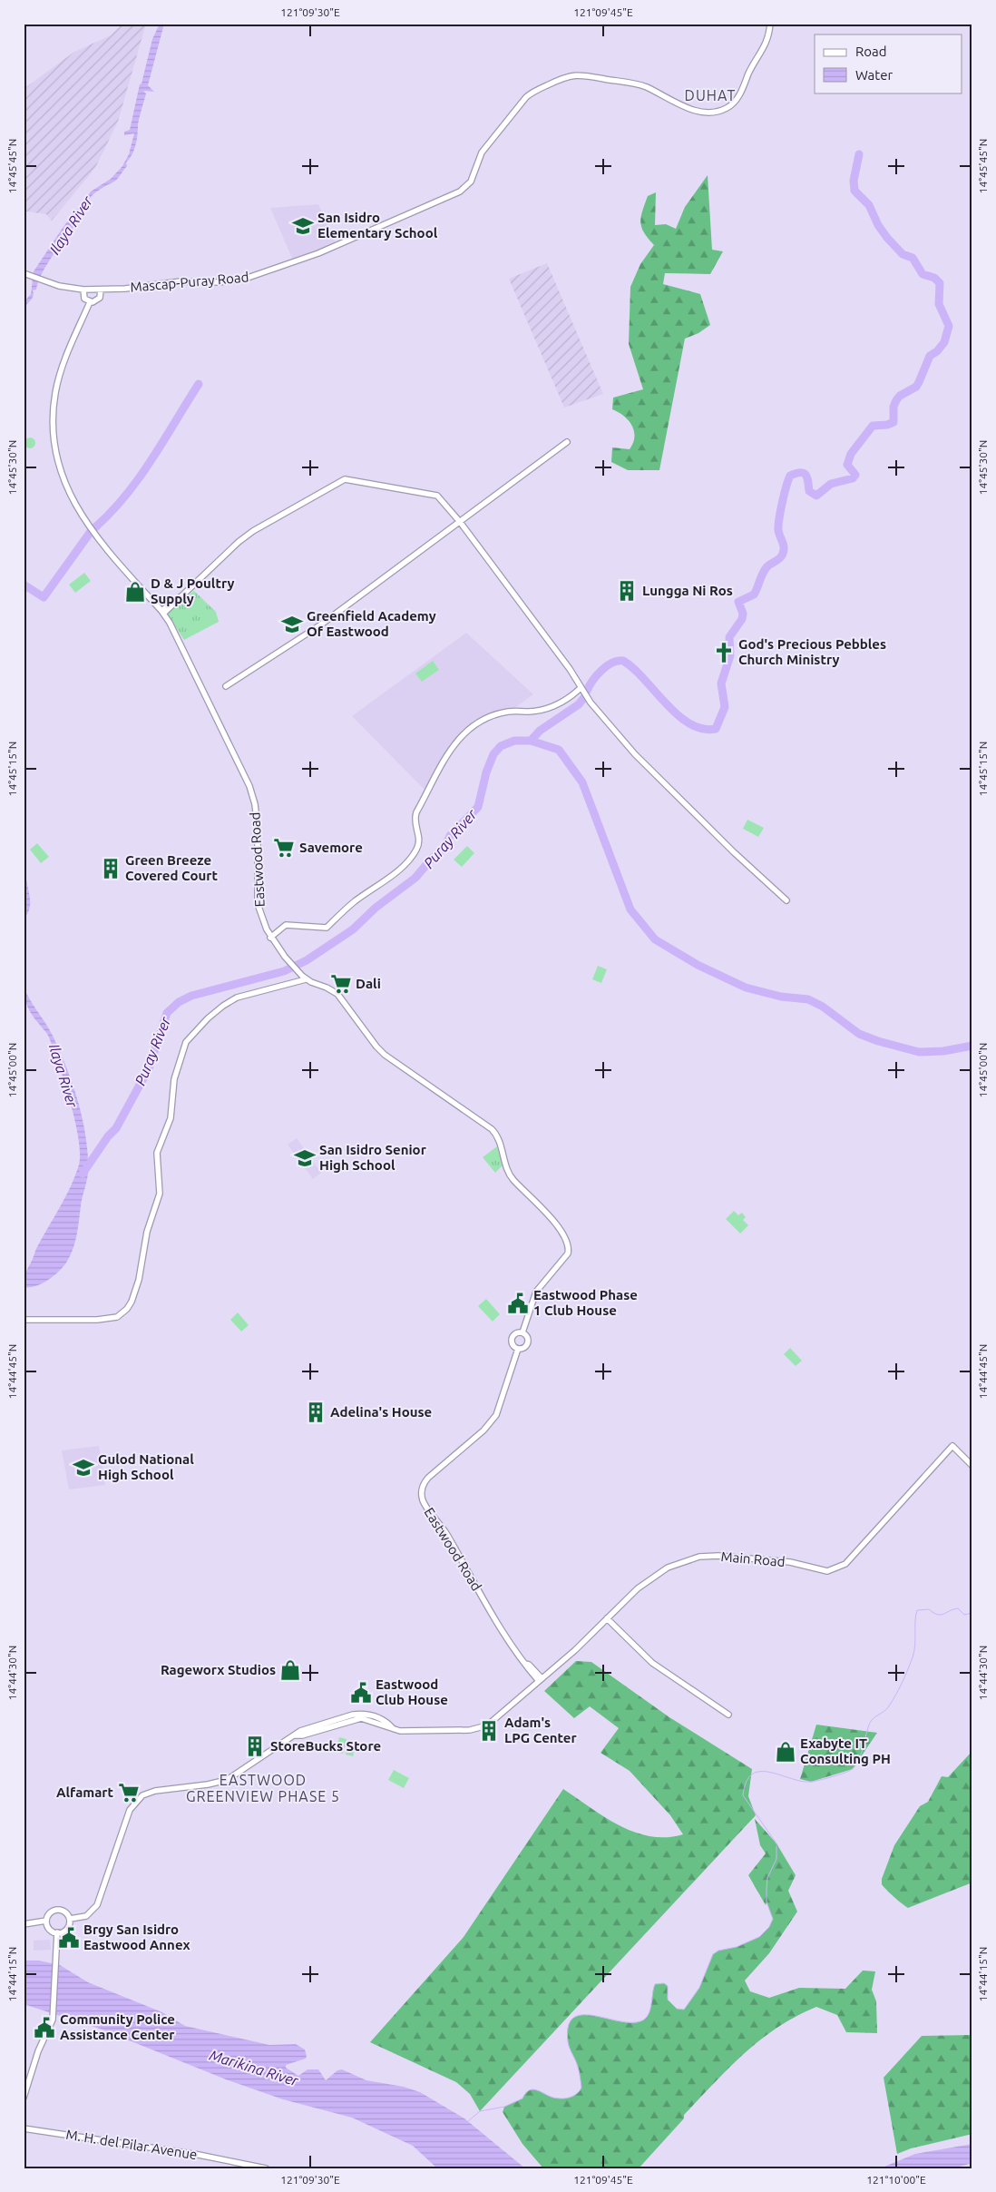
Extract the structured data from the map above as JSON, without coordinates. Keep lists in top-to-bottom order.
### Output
{
  "streets": {
    "street": [
      "Mascap-Puray Road",
      "Eastwood Road",
      "Main Road",
      "M. H. del Pilar Avenue"
    ]
  },
  "crossings": [
    ["Mascap-Puray Road", "Eastwood Road"],
    ["Eastwood Road", "Main Road"]
  ],
  "districts": ["DUHAT", "EASTWOOD GREENVIEW PHASE 5"],
  "water": ["Ilaya River", "Puray River", "Marikina River"],
  "places": {
    "school or university": [
      "San Isidro Elementary School",
      "Greenfield Academy Of Eastwood",
      "San Isidro Senior High School",
      "Gulod National High School"
    ],
    "building": [
      "Lungga Ni Ros",
      "Green Breeze Covered Court",
      "Adelina's House",
      "Adam's LPG Center",
      "StoreBucks Store"
    ],
    "shop": ["D & J Poultry Supply", "Rageworx Studios", "Exabyte IT Consulting PH"],
    "church": ["God's Precious Pebbles Church Ministry"],
    "supermarket": ["Savemore", "Dali", "Alfamart"],
    "public building": [
      "Eastwood Phase 1 Club House",
      "Eastwood Club House",
      "Brgy San Isidro Eastwood Annex",
      "Community Police Assistance Center"
    ]
  },
  "legend": ["Road", "Water"],
  "coordinates": [
    "121°09'30\"E",
    "121°09'45\"E",
    "14°45'45\"N",
    "14°45'30\"N",
    "14°45'15\"N",
    "14°45'00\"N",
    "14°44'45\"N",
    "14°44'30\"N",
    "14°44'15\"N",
    "121°10'00\"E"
  ]
}
